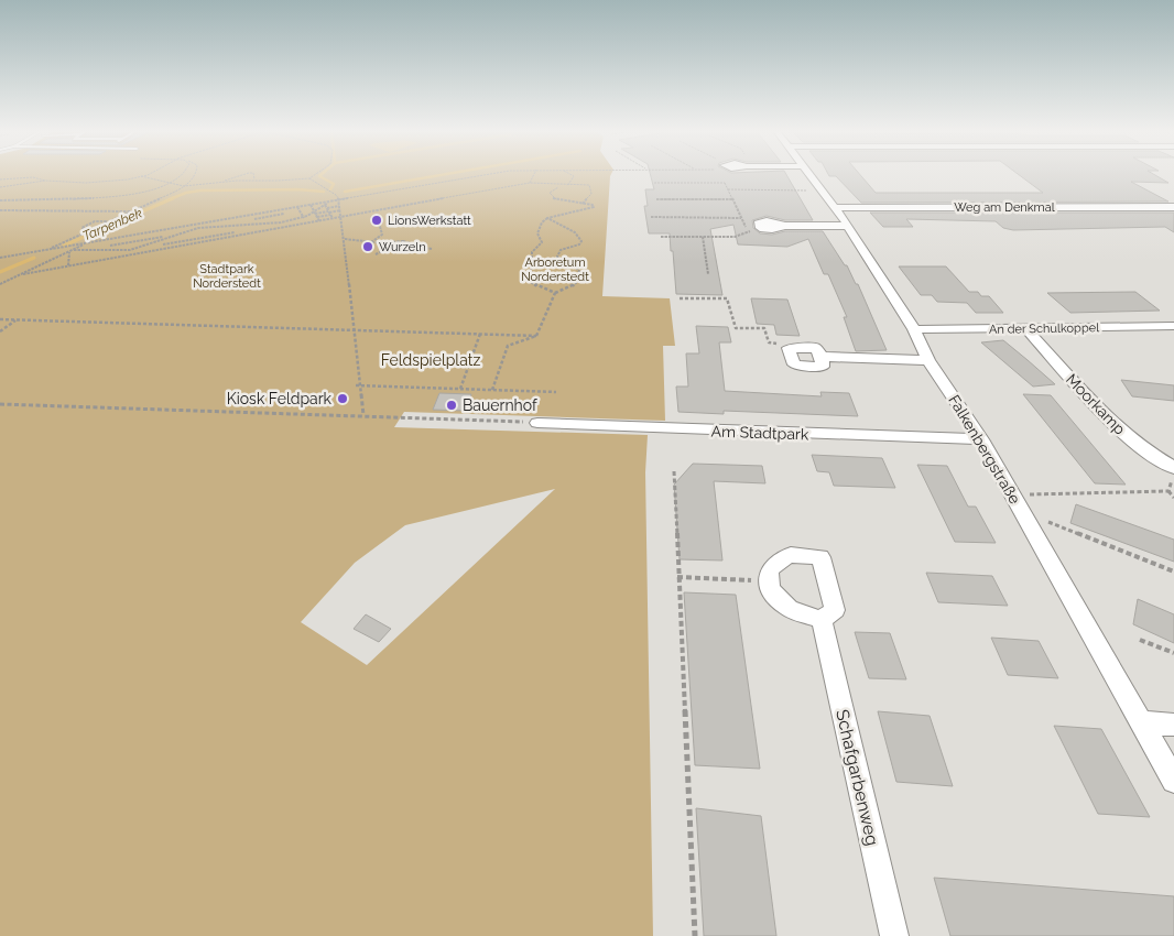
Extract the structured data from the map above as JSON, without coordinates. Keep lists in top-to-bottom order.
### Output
{
  "streets": {
    "street": [
      "Weg am Denkmal",
      "An der Schulkoppel",
      "Moorkamp",
      "Am Stadtpark",
      "Falkenbergstraße",
      "Schafgarbenweg"
    ]
  },
  "crossings": [
    ["Weg am Denkmal", "Falkenbergstraße"],
    ["An der Schulkoppel", "Moorkamp"],
    ["An der Schulkoppel", "Falkenbergstraße"],
    ["Am Stadtpark", "Falkenbergstraße"]
  ],
  "water": ["Tarpenbek"],
  "parks": ["Arboretum Norderstedt", "Stadtpark Norderstedt", "Feldspielplatz"],
  "places": [
    "LionsWerkstatt",
    "Wurzeln",
    "Kiosk Feldpark",
    "Bauernhof"
  ]
}
